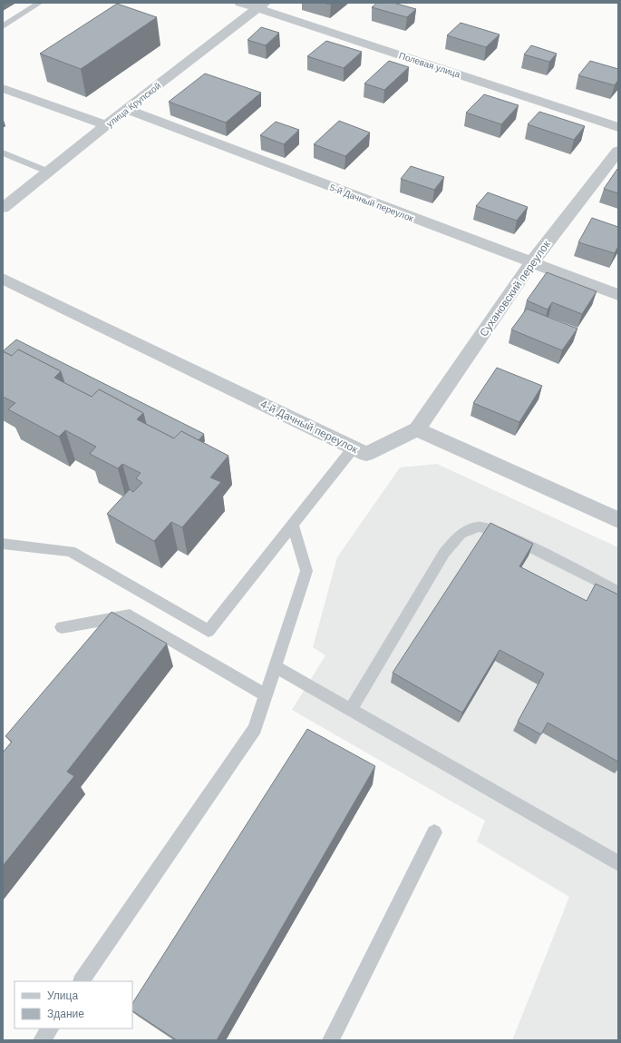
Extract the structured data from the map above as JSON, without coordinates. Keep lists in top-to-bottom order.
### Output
{
  "streets": {
    "street": [
      "Полевая улица",
      "улица Крупской",
      "5-й Дачный переулок",
      "Сухановский переулок",
      "4-й Дачный переулок"
    ]
  },
  "crossings": [
    ["Полевая улица", "улица Крупской"],
    ["улица Крупской", "5-й Дачный переулок"],
    ["5-й Дачный переулок", "Сухановский переулок"],
    ["Сухановский переулок", "4-й Дачный переулок"]
  ],
  "legend": ["Улица", "Здание"]
}
